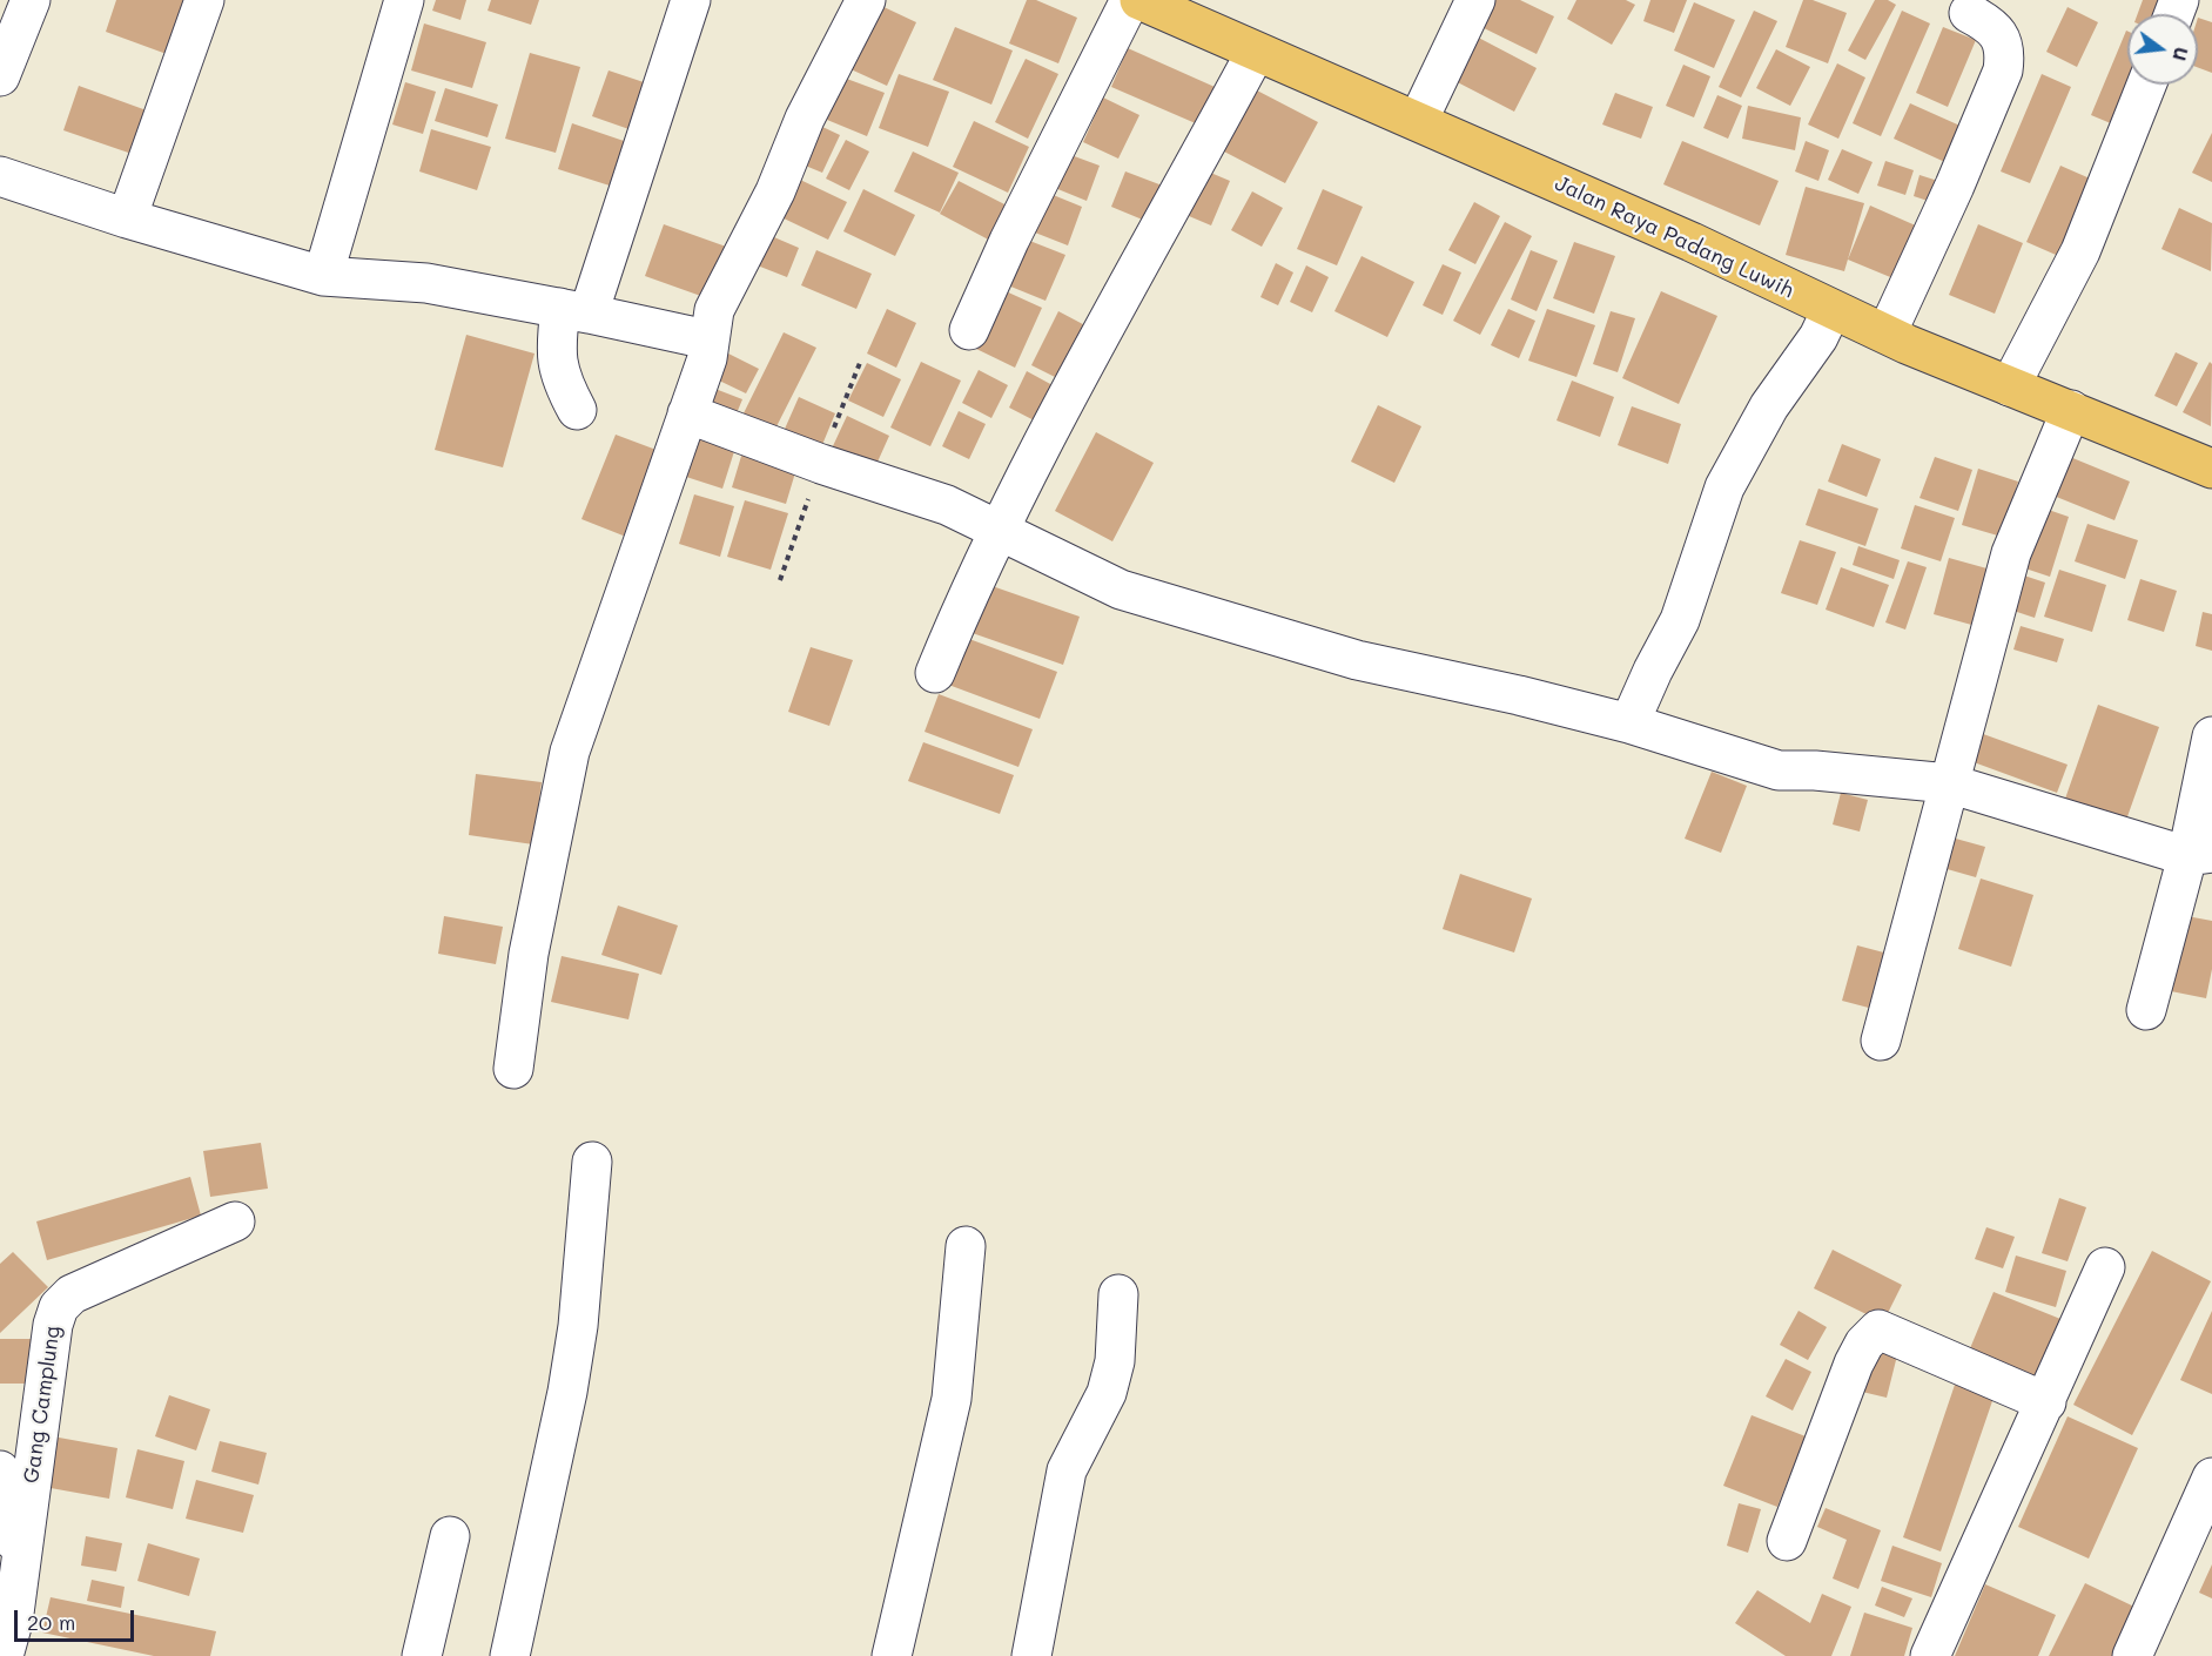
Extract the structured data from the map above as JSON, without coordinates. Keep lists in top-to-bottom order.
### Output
{
  "streets": {
    "main road": ["Jalan Raya Padang Luwih"],
    "street": ["Gang Camplung"]
  },
  "scale_bar": "20 m",
  "north": "right"
}
